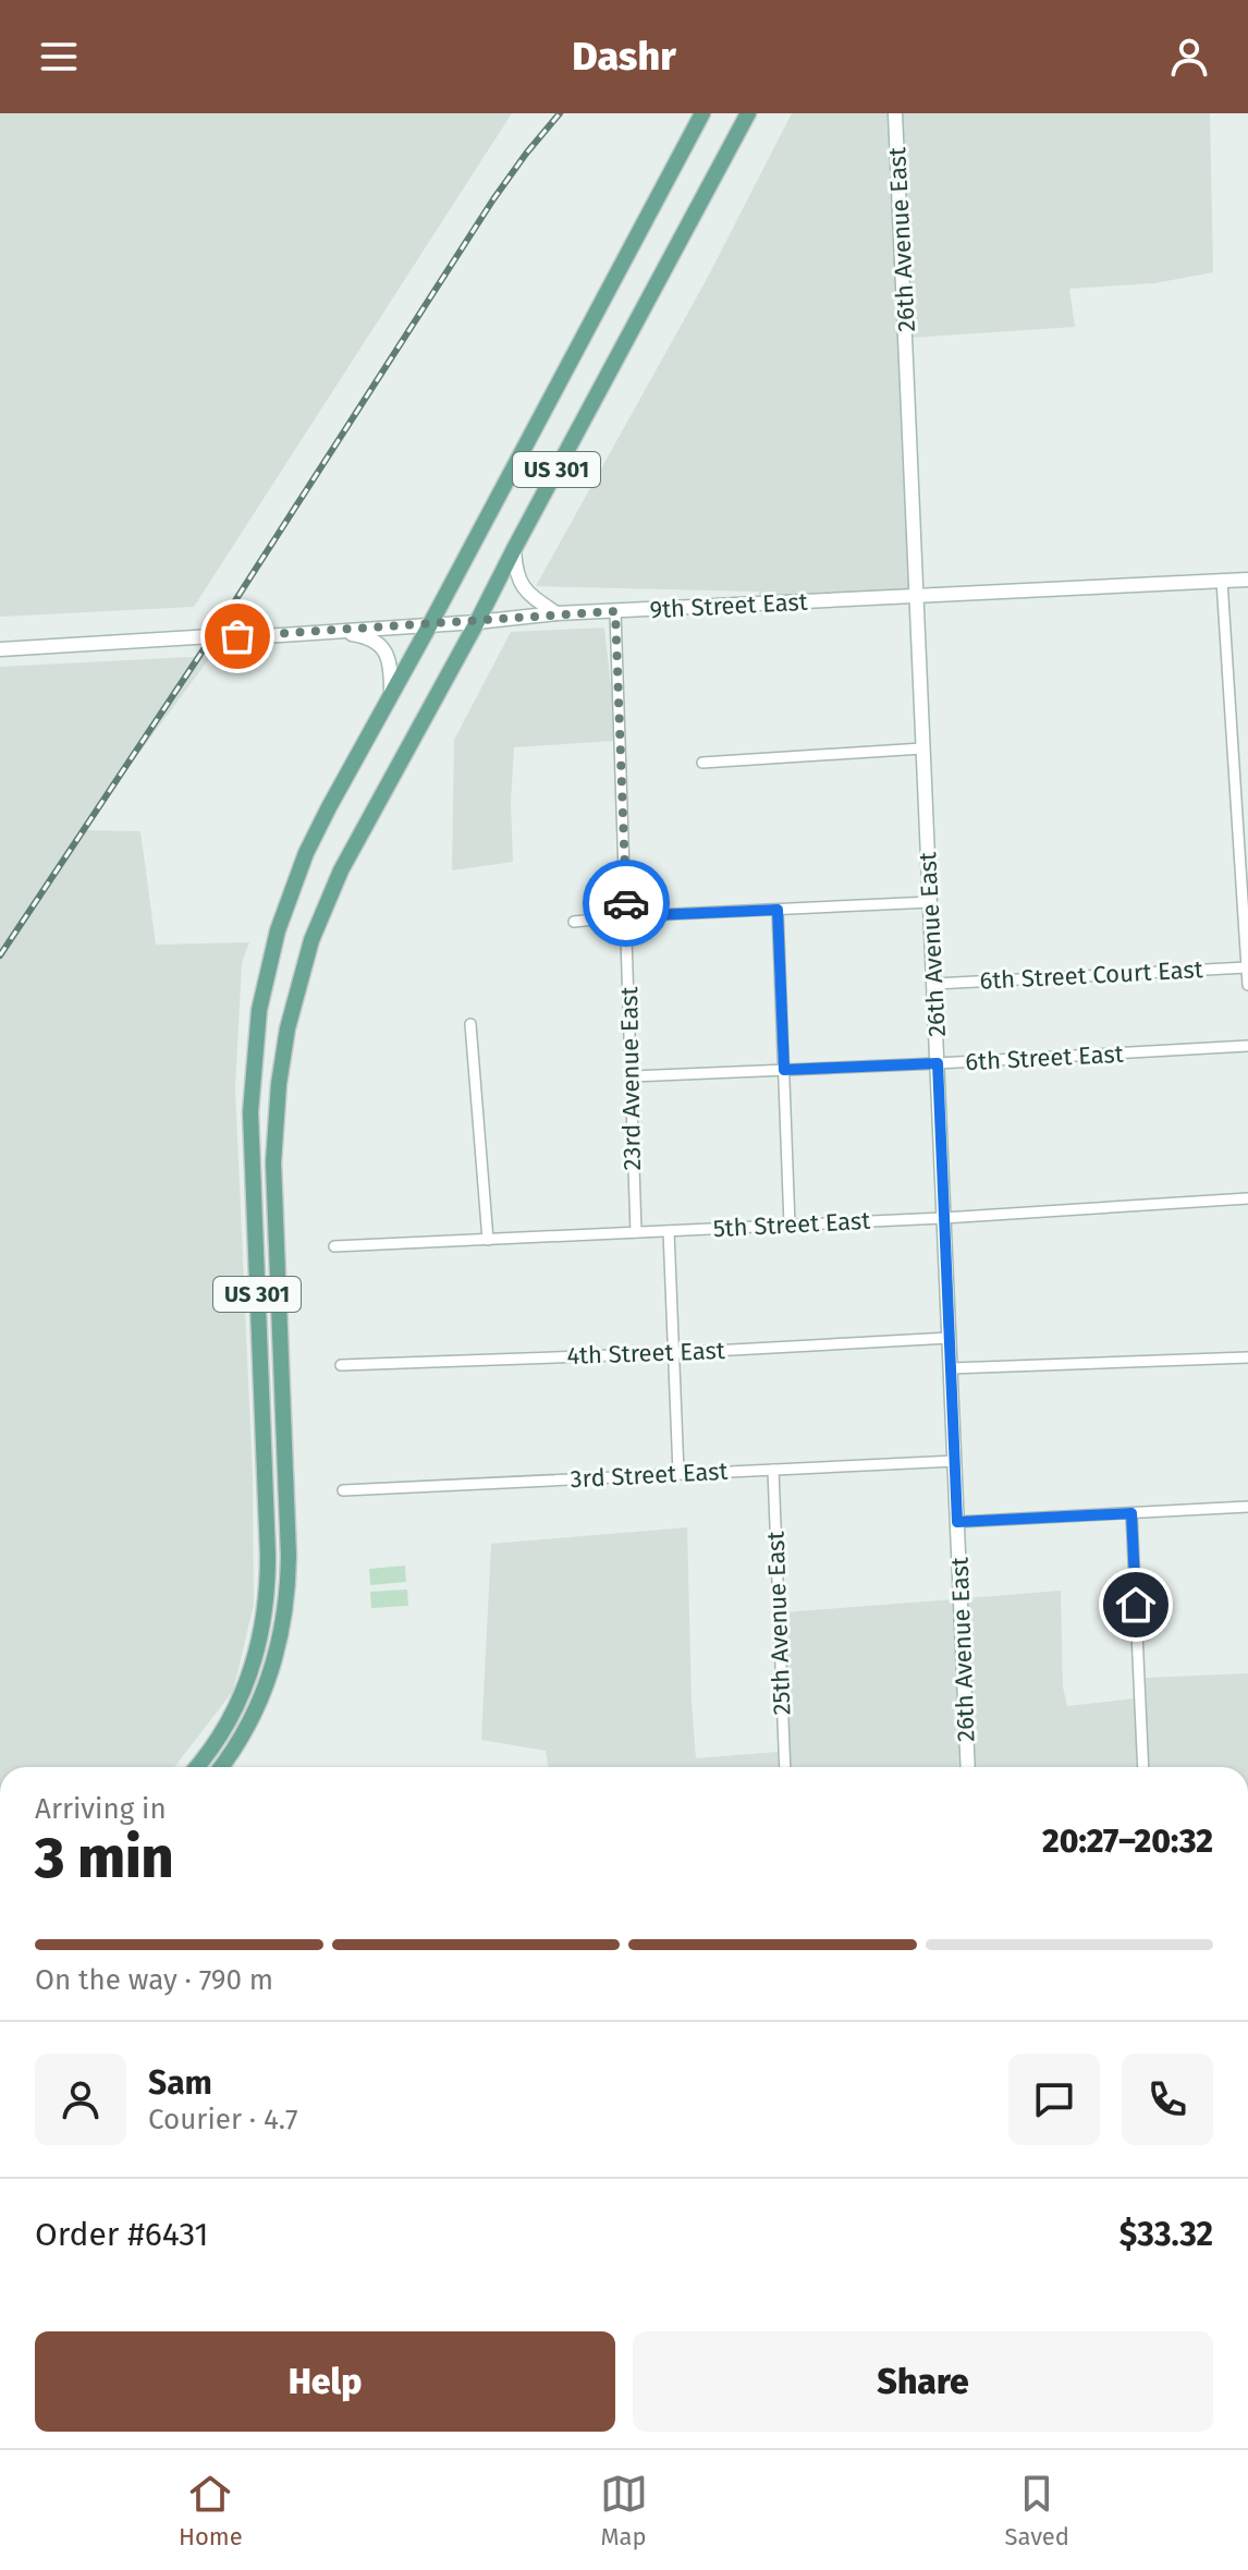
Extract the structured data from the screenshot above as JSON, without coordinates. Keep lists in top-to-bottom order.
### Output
{
  "streets": {
    "main road": ["US 301"],
    "street": [
      "26th Avenue East",
      "9th Street East",
      "6th Street Court East",
      "6th Street East",
      "23rd Avenue East",
      "5th Street East",
      "4th Street East",
      "3rd Street East",
      "25th Avenue East"
    ]
  },
  "crossings": [
    ["26th Avenue East", "9th Street East"],
    ["26th Avenue East", "6th Street Court East"],
    ["26th Avenue East", "6th Street East"],
    ["26th Avenue East", "5th Street East"],
    ["26th Avenue East", "4th Street East"],
    ["26th Avenue East", "3rd Street East"],
    ["US 301", "9th Street East"],
    ["9th Street East", "23rd Avenue East"],
    ["6th Street East", "23rd Avenue East"],
    ["23rd Avenue East", "5th Street East"],
    ["3rd Street East", "25th Avenue East"]
  ],
  "page": {
    "header": "Dashr",
    "heading": ["3 min", "Arriving in", "20:27–20:32"],
    "panel": [
      "Sam",
      "Courier · 4.7",
      "Order #6431",
      "$33.32"
    ],
    "bar": "On the way · 790 m",
    "buttons": ["Help", "Share"],
    "tabs": ["Home", "Map", "Saved"]
  }
}
